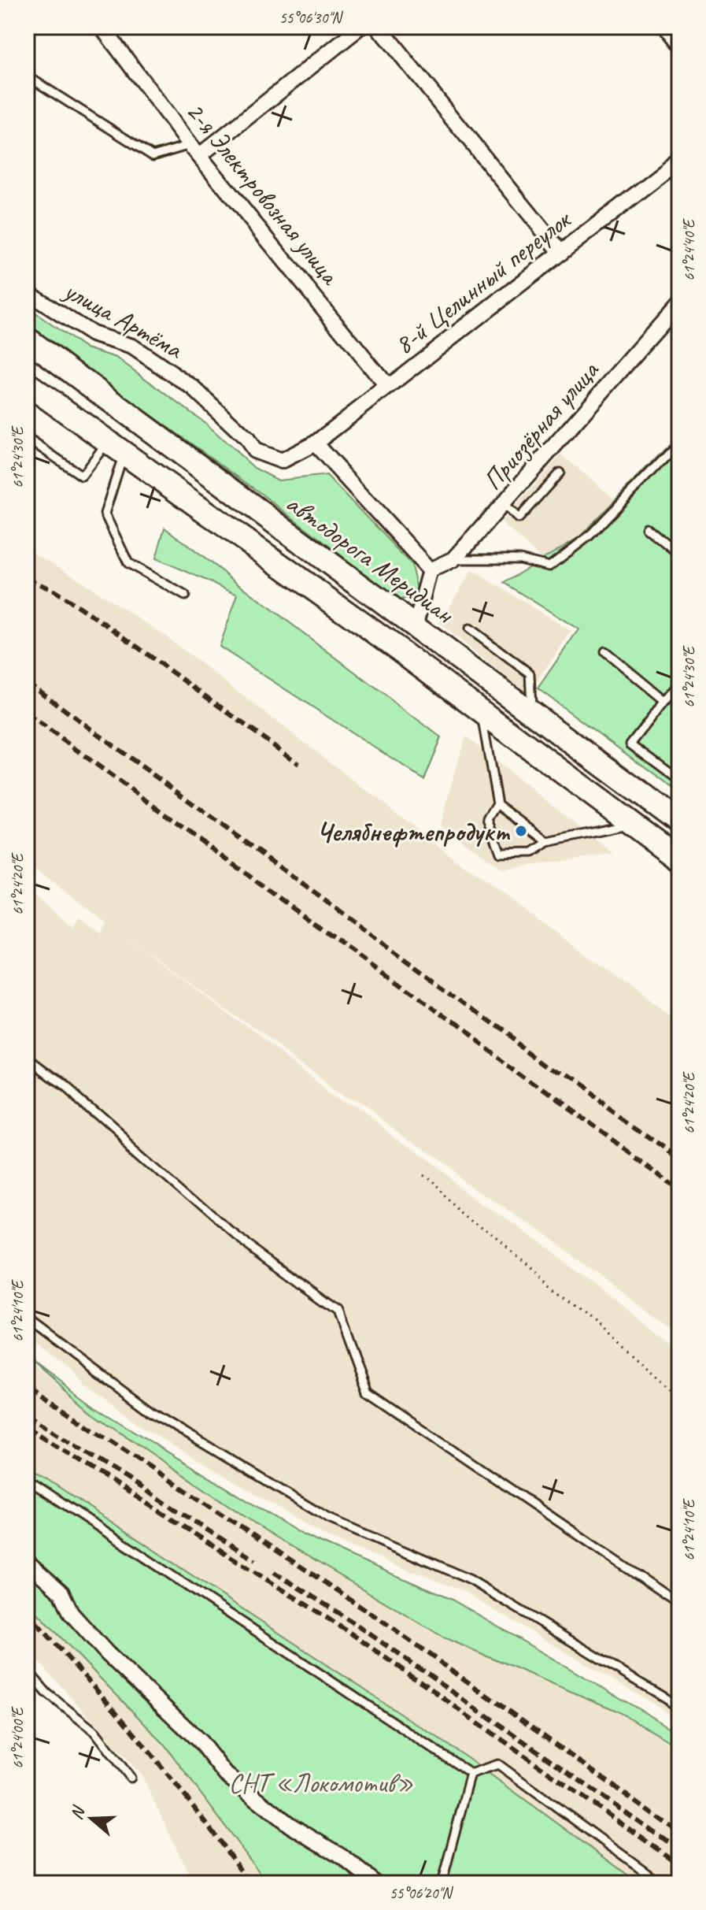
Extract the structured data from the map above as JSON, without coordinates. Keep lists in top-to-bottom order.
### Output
{
  "streets": {
    "main road": ["автодорога Меридиан"],
    "street": [
      "2-я Электровозная улица",
      "8-й Целинный переулок",
      "улица Артёма",
      "Приозёрная улица"
    ]
  },
  "crossings": [
    ["2-я Электровозная улица", "8-й Целинный переулок"],
    ["8-й Целинный переулок", "улица Артёма"]
  ],
  "parks": ["СНТ «Локомотив»"],
  "places": ["Челябнефтепродукт"],
  "north": "left",
  "coordinates": [
    "55°06'30\"N",
    "61°24'40\"E",
    "61°24'30\"E",
    "61°24'20\"E",
    "61°24'10\"E",
    "61°24'00\"E",
    "55°06'20\"N"
  ]
}
